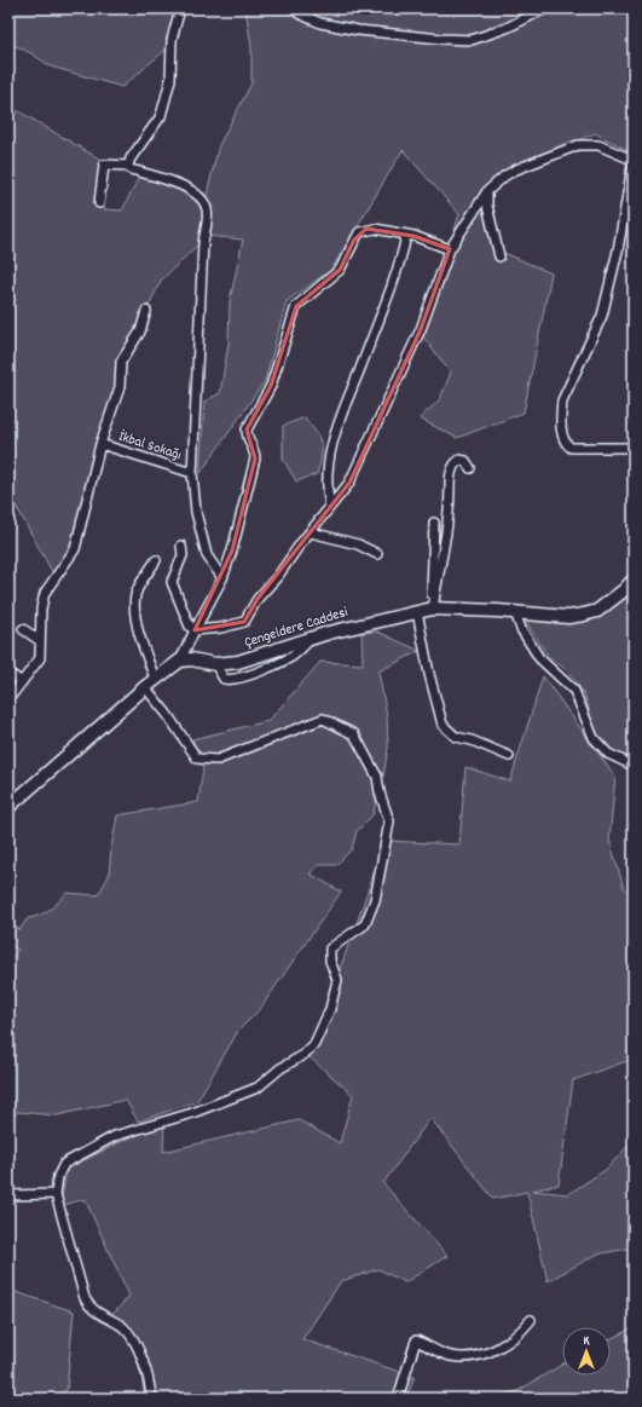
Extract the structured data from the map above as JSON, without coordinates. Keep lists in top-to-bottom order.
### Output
{
  "streets": {
    "main road": ["Çengeldere Caddesi"],
    "street": ["İkbal Sokağı"]
  },
  "north": "top"
}
